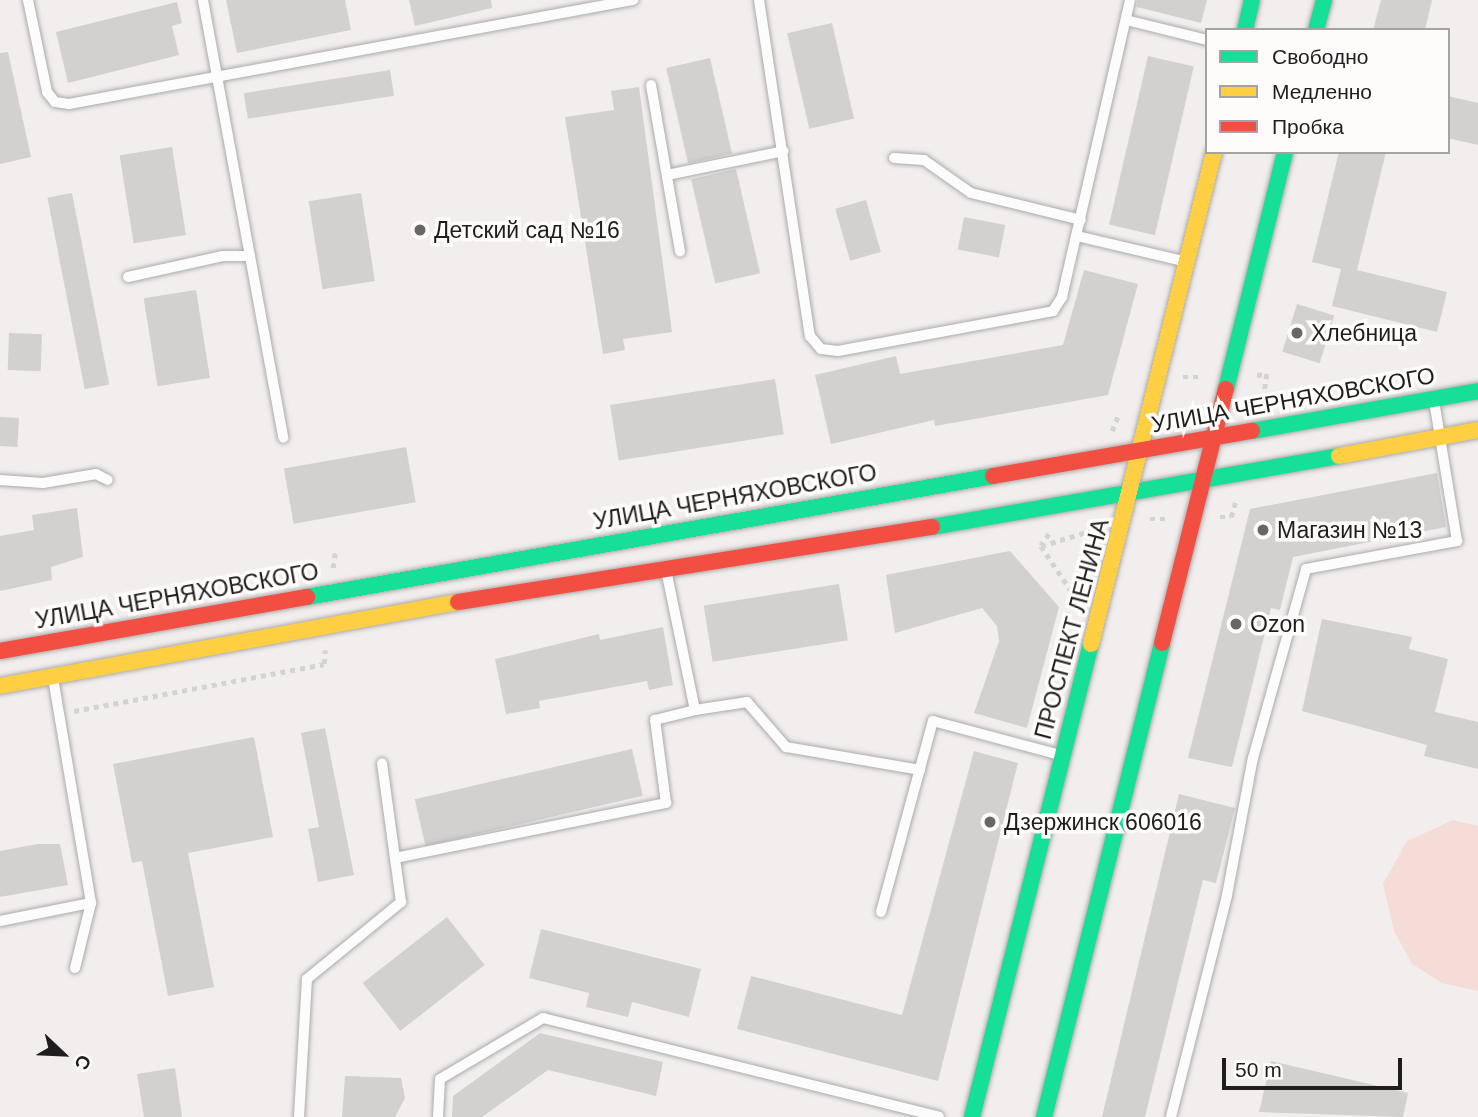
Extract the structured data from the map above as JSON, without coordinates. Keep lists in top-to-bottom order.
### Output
{
  "streets": {
    "street": ["УЛИЦА ЧЕРНЯХОВСКОГО", "ПРОСПЕКТ ЛЕНИНА"]
  },
  "crossings": [
    ["УЛИЦА ЧЕРНЯХОВСКОГО", "ПРОСПЕКТ ЛЕНИНА"]
  ],
  "places": [
    "Детский сад №16",
    "Хлебница",
    "Магазин №13",
    "Ozon",
    "Дзержинск 606016"
  ],
  "legend": ["Свободно", "Медленно", "Пробка"],
  "scale_bar": "50 m",
  "north": "bottom right"
}
